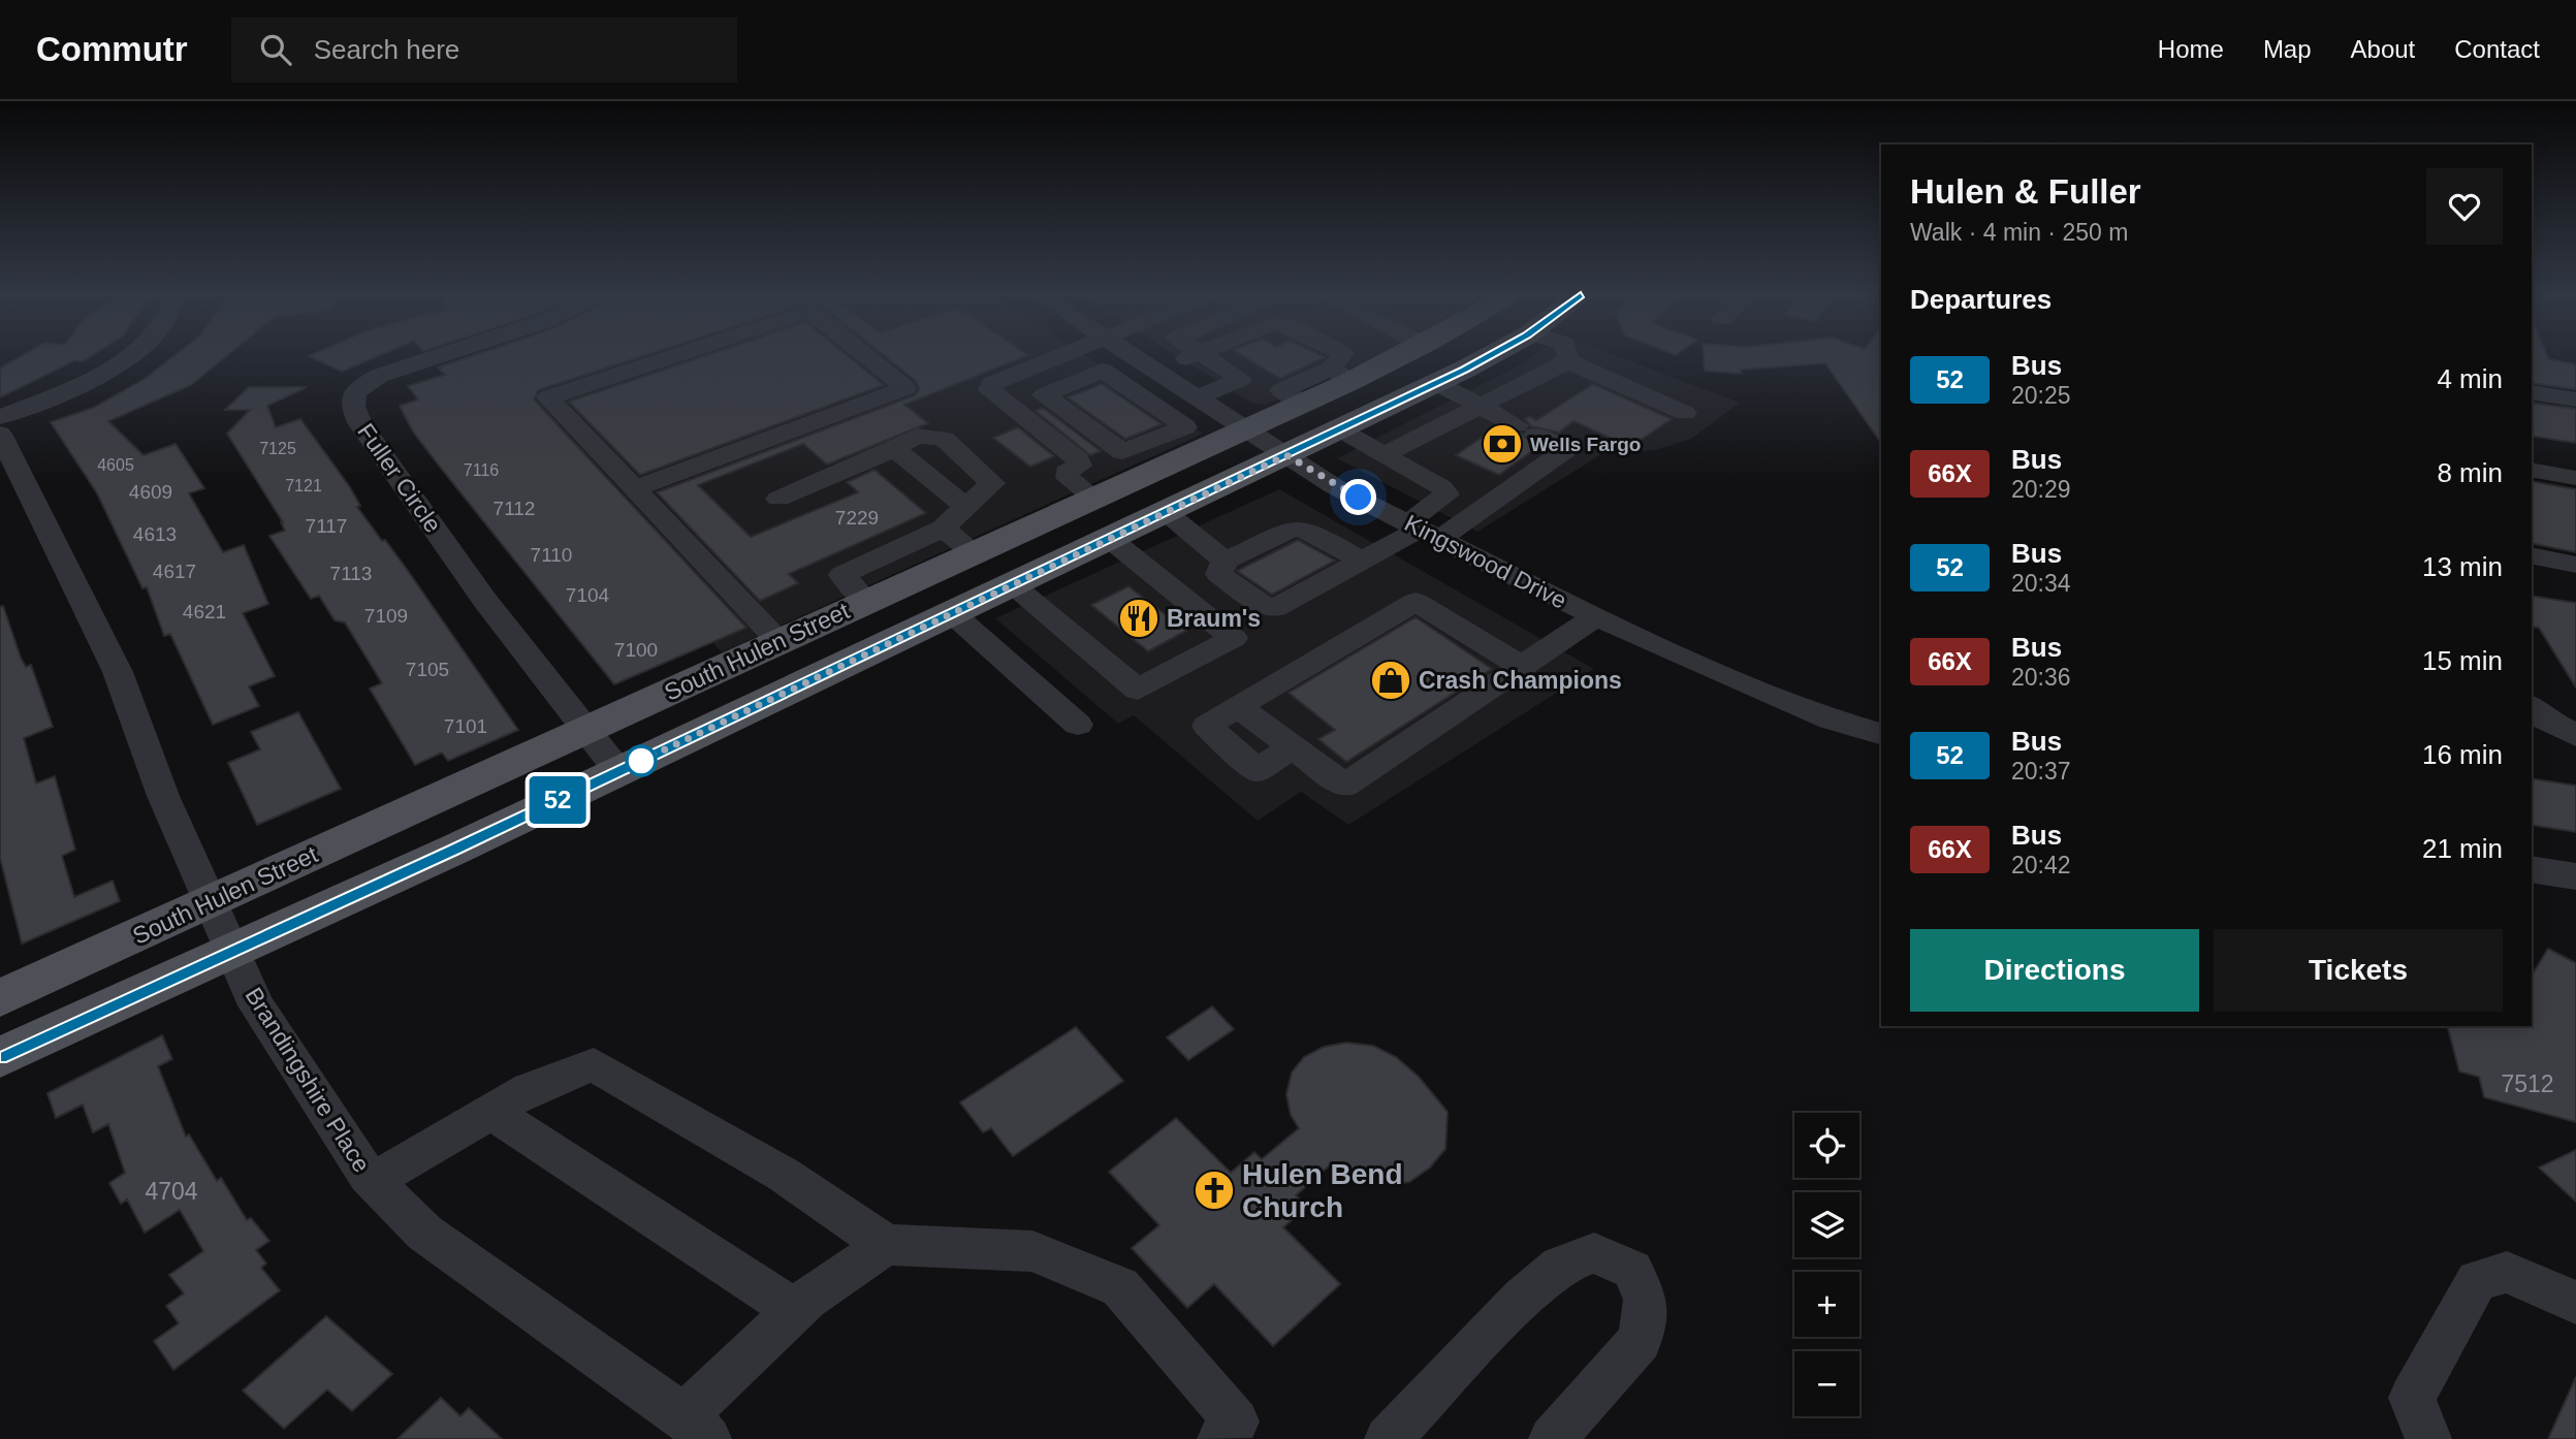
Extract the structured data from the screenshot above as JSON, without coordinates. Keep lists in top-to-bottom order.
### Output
{
  "streets": {
    "main road": ["South Hulen Street"],
    "street": ["Fuller Circle", "Kingswood Drive", "Brandingshire Place"]
  },
  "crossings": [
    ["Fuller Circle", "South Hulen Street"],
    ["Kingswood Drive", "South Hulen Street"],
    ["South Hulen Street", "Brandingshire Place"]
  ],
  "places": {
    "bank": ["Wells Fargo"],
    "restaurant": ["Braum's"],
    "shop": ["Crash Champions"],
    "church": ["Hulen Bend Church"]
  },
  "lines": ["bus line 52"],
  "house_numbers": [
    "7125",
    "4605",
    "7116",
    "7121",
    "4609",
    "7112",
    "7229",
    "7117",
    "4613",
    "7110",
    "4617",
    "7113",
    "7104",
    "4621",
    "7109",
    "7100",
    "7105",
    "7101",
    "7512",
    "4704"
  ],
  "page": {
    "header": "Commutr",
    "search": "Search here",
    "nav": [
      "Home",
      "Map",
      "About",
      "Contact"
    ],
    "on_map": "52",
    "heading": [
      ["Hulen & Fuller", "Walk · 4 min · 250 m"],
      "Departures"
    ],
    "list": [
      {
        "mark": "52",
        "name": "Bus",
        "note": "20:25",
        "value": "4 min"
      },
      {
        "mark": "66X",
        "name": "Bus",
        "note": "20:29",
        "value": "8 min"
      },
      {
        "mark": "52",
        "name": "Bus",
        "note": "20:34",
        "value": "13 min"
      },
      {
        "mark": "66X",
        "name": "Bus",
        "note": "20:36",
        "value": "15 min"
      },
      {
        "mark": "52",
        "name": "Bus",
        "note": "20:37",
        "value": "16 min"
      },
      {
        "mark": "66X",
        "name": "Bus",
        "note": "20:42",
        "value": "21 min"
      }
    ],
    "buttons": ["Directions", "Tickets"],
    "map_buttons": ["+", "−"]
  }
}
